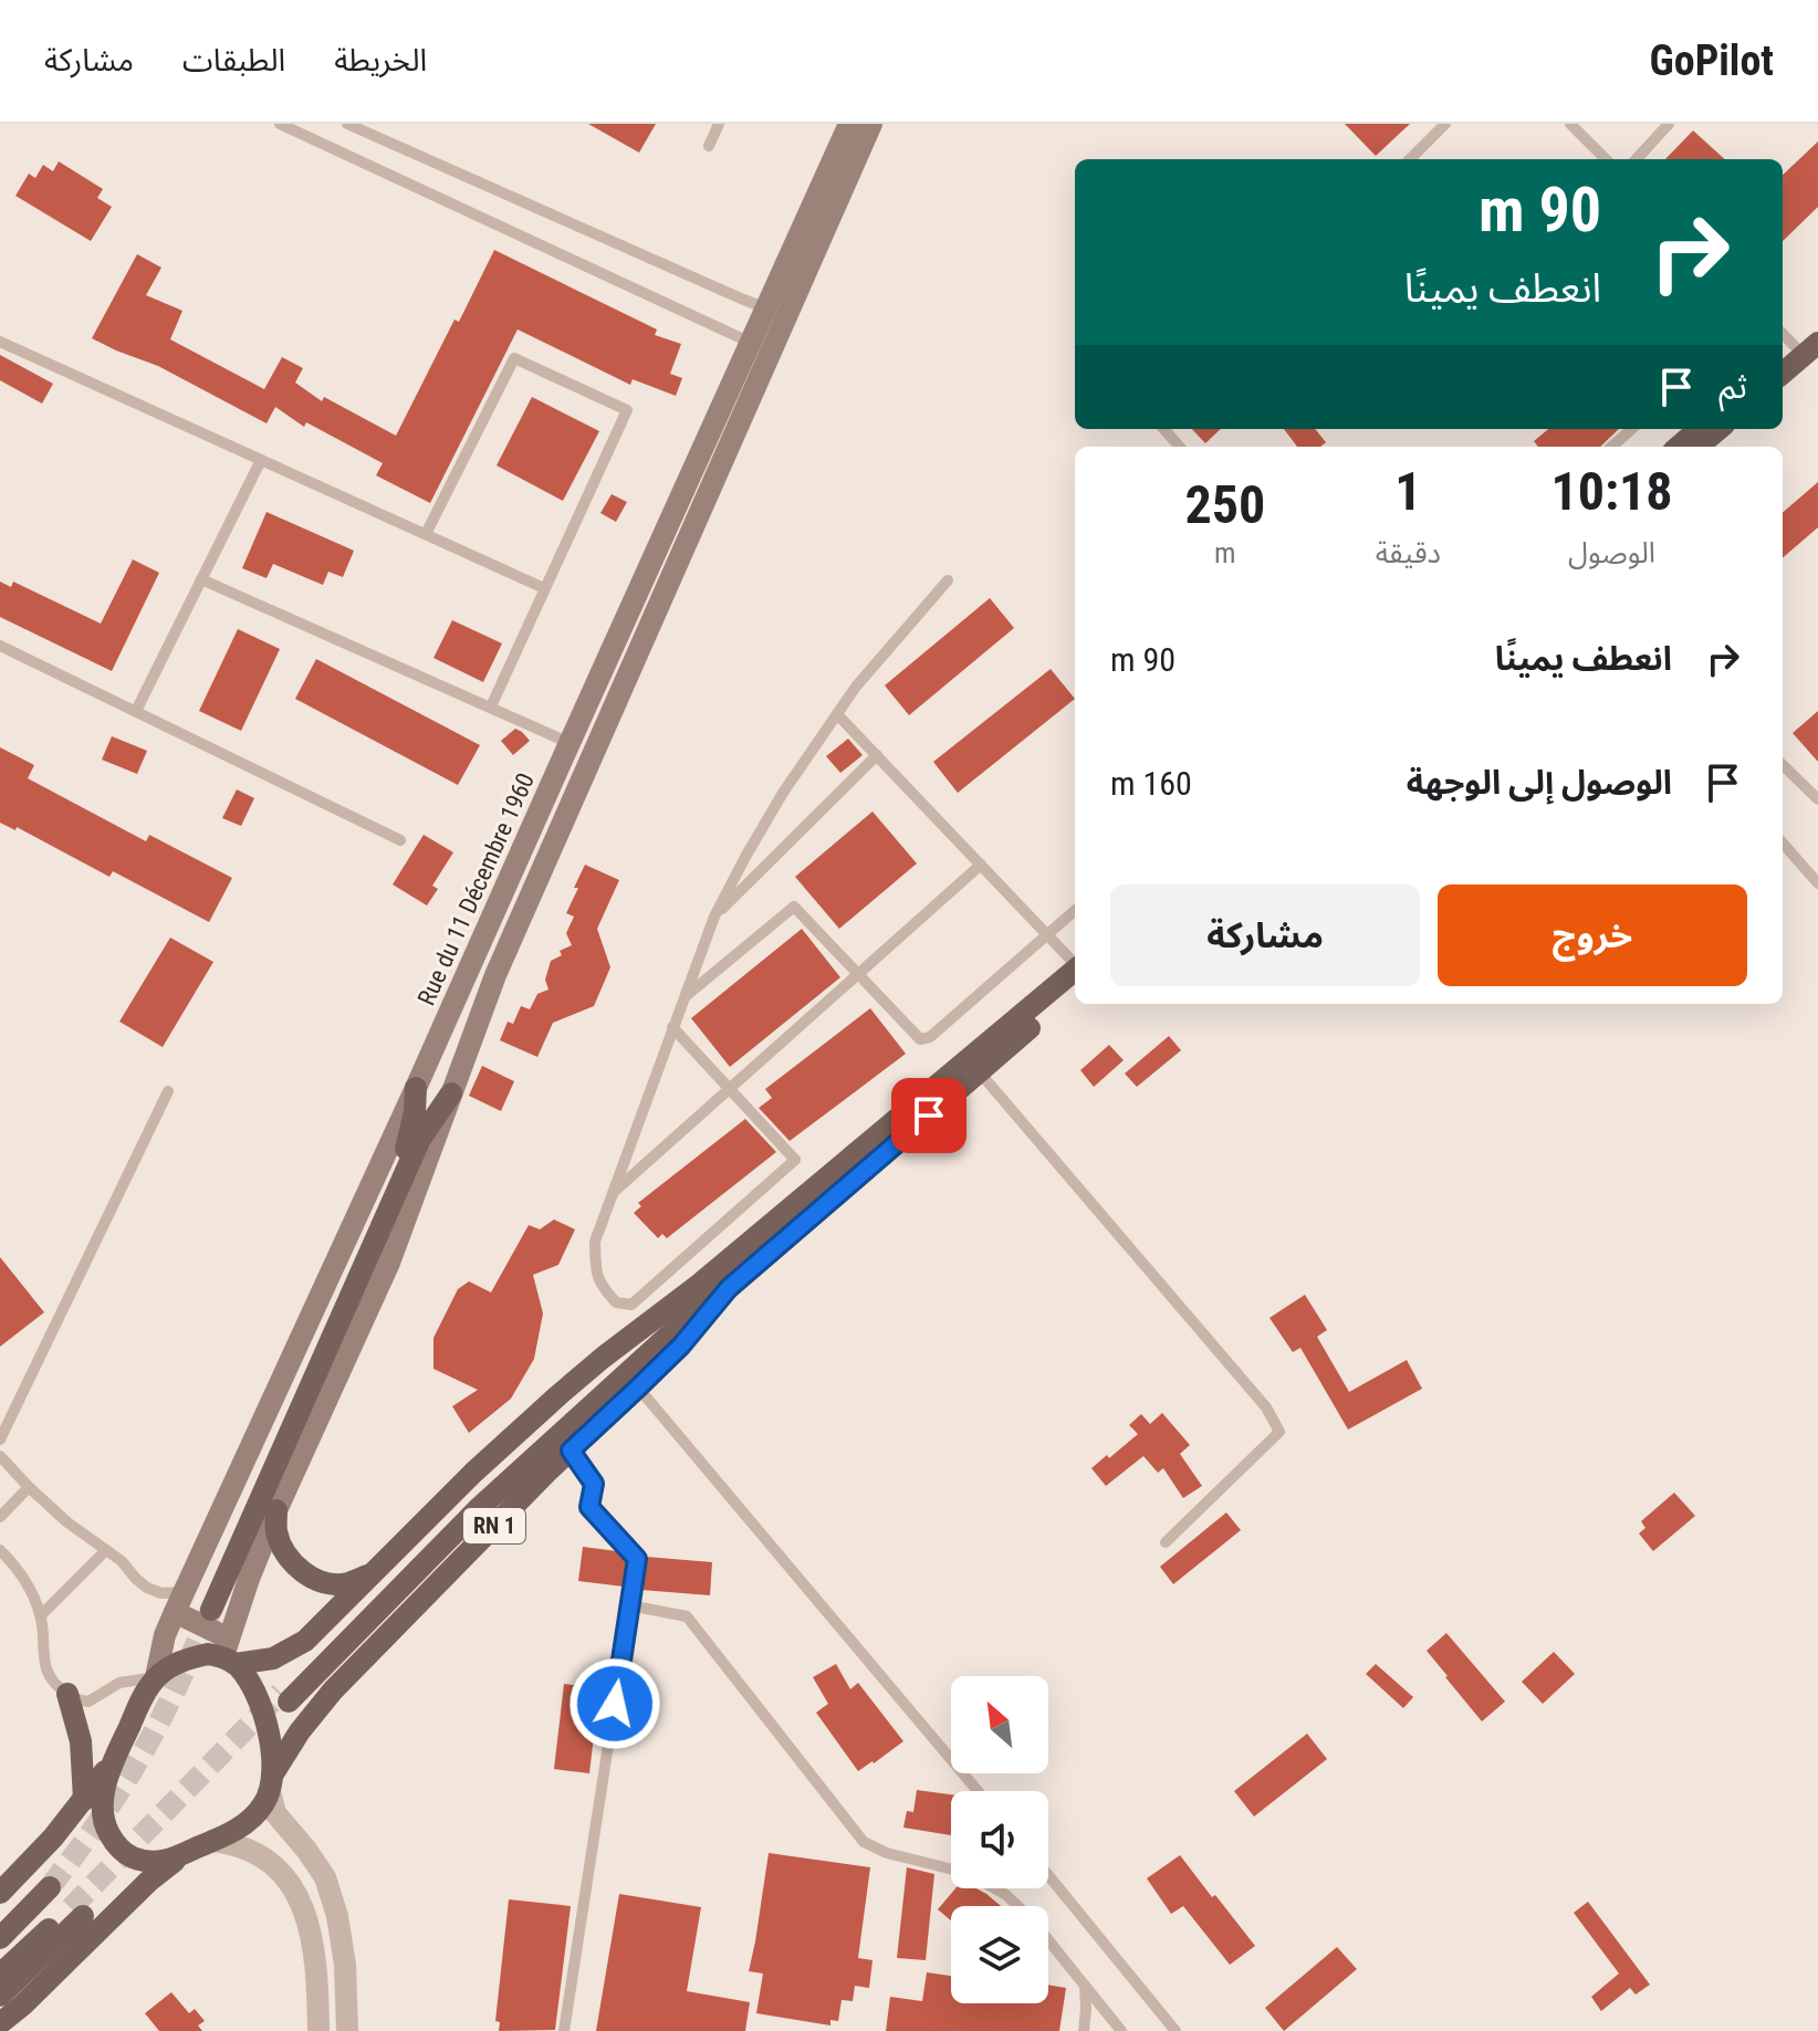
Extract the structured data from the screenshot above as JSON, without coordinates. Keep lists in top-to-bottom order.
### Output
{
  "streets": {
    "main road": ["Rue du 11 Décembre 1960", "RN 1"]
  },
  "north": "top left",
  "page": {
    "header": "GoPilot",
    "nav": ["الخريطة", "الطبقات", "مشاركة"],
    "turn": ["90 m", "انعطف يمينًا"],
    "then": "ثم",
    "eta": [
      "10:18",
      "الوصول",
      "1",
      "دقيقة",
      "250",
      "m"
    ],
    "list": [
      {
        "name": "انعطف يمينًا",
        "value": "90 m"
      },
      {
        "name": "الوصول إلى الوجهة",
        "value": "160 m"
      }
    ],
    "buttons": ["خروج", "مشاركة"]
  }
}
